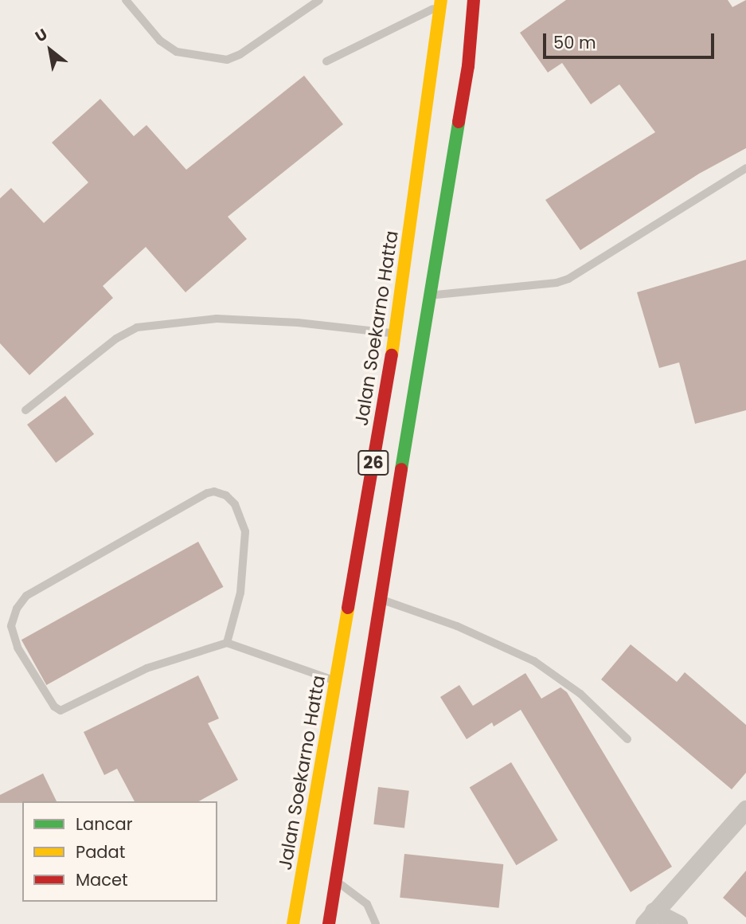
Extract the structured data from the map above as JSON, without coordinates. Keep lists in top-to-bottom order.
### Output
{
  "streets": {
    "highway": ["Jalan Soekarno Hatta", "26"]
  },
  "legend": ["Lancar", "Padat", "Macet"],
  "scale_bar": "50 m",
  "north": "top left"
}
